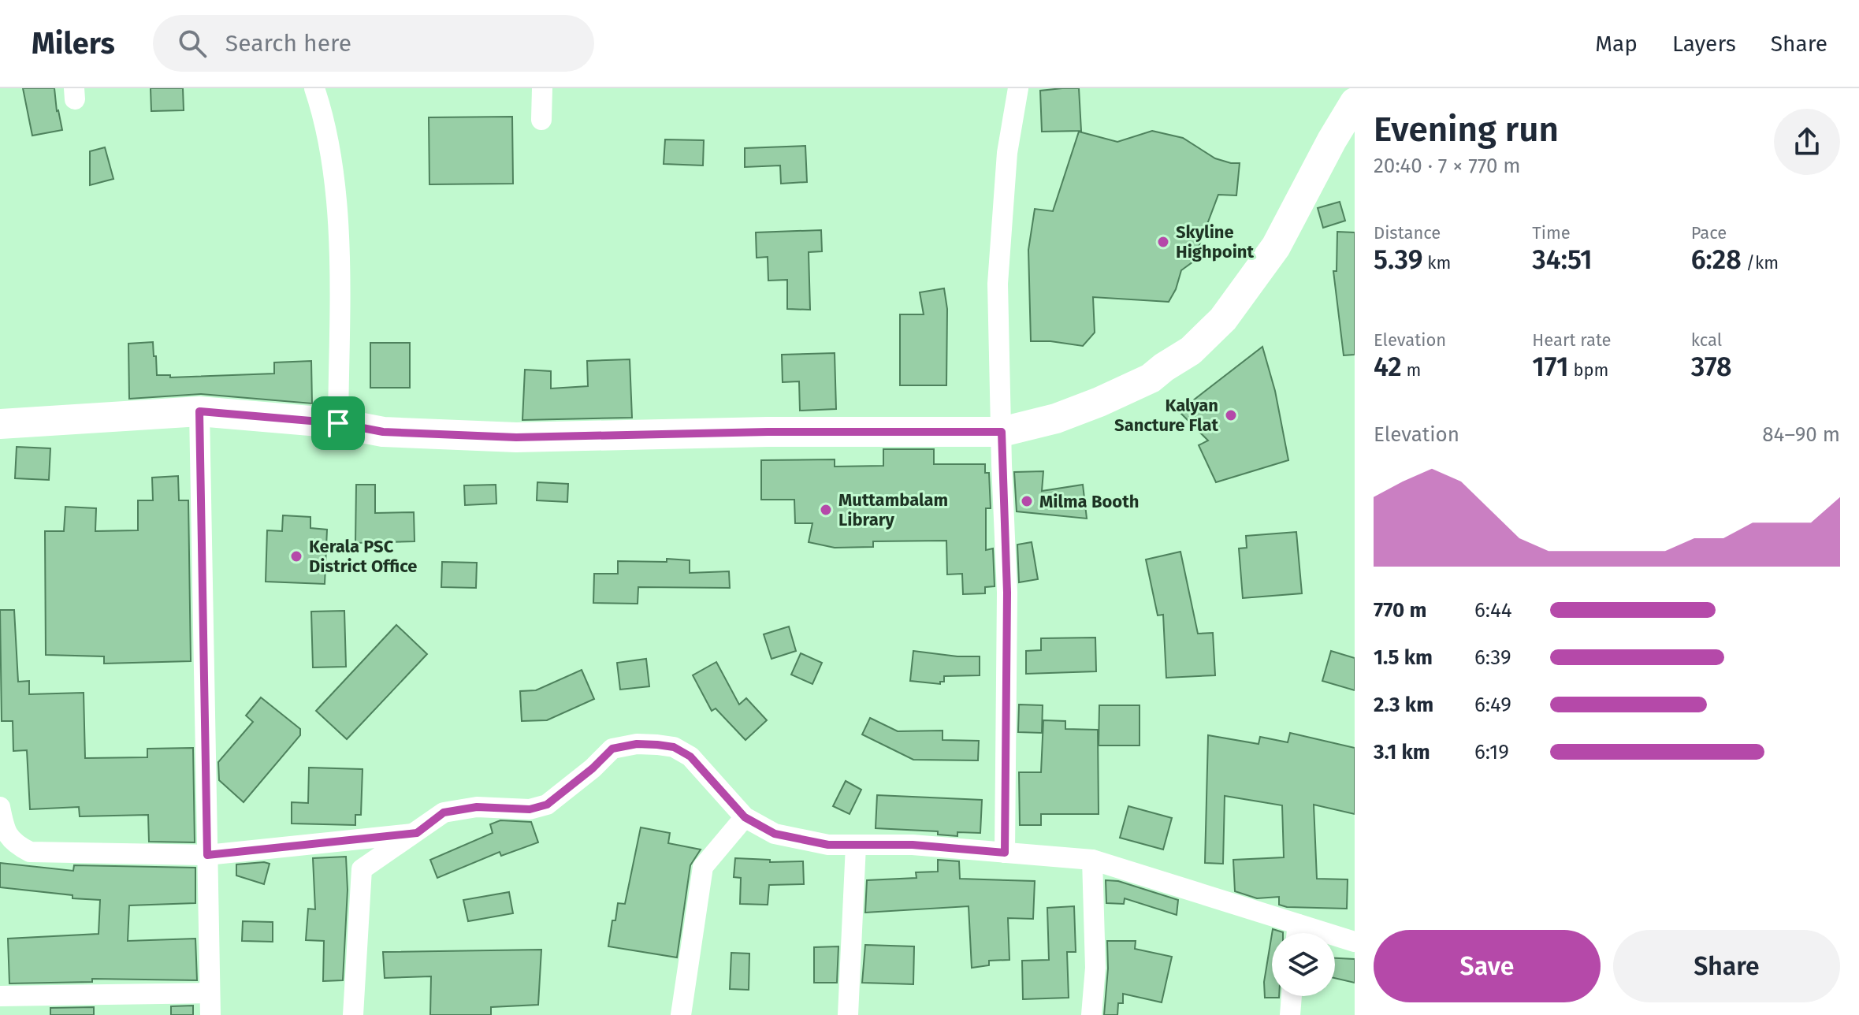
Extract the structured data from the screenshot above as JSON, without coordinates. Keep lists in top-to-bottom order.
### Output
{
  "places": [
    "Skyline Highpoint",
    "Kalyan Sancture Flat",
    "Milma Booth",
    "Muttambalam Library",
    "Kerala PSC District Office"
  ],
  "page": {
    "header": "Milers",
    "search": "Search here",
    "nav": ["Map", "Layers", "Share"],
    "heading": ["Evening run", "20:40 · 7 × 770 m"],
    "stats": [
      ["Distance", "5.39 km"],
      ["Time", "34:51"],
      ["Pace", "6:28 /km"],
      ["Elevation", "42 m"],
      ["Heart rate", "171 bpm"],
      ["kcal", "378"]
    ],
    "chart": ["Elevation", "84–90 m"],
    "list": [
      {
        "name": "770 m",
        "note": "6:44"
      },
      {
        "name": "1.5 km",
        "note": "6:39"
      },
      {
        "name": "2.3 km",
        "note": "6:49"
      },
      {
        "name": "3.1 km",
        "note": "6:19"
      }
    ],
    "buttons": ["Save", "Share"]
  }
}
